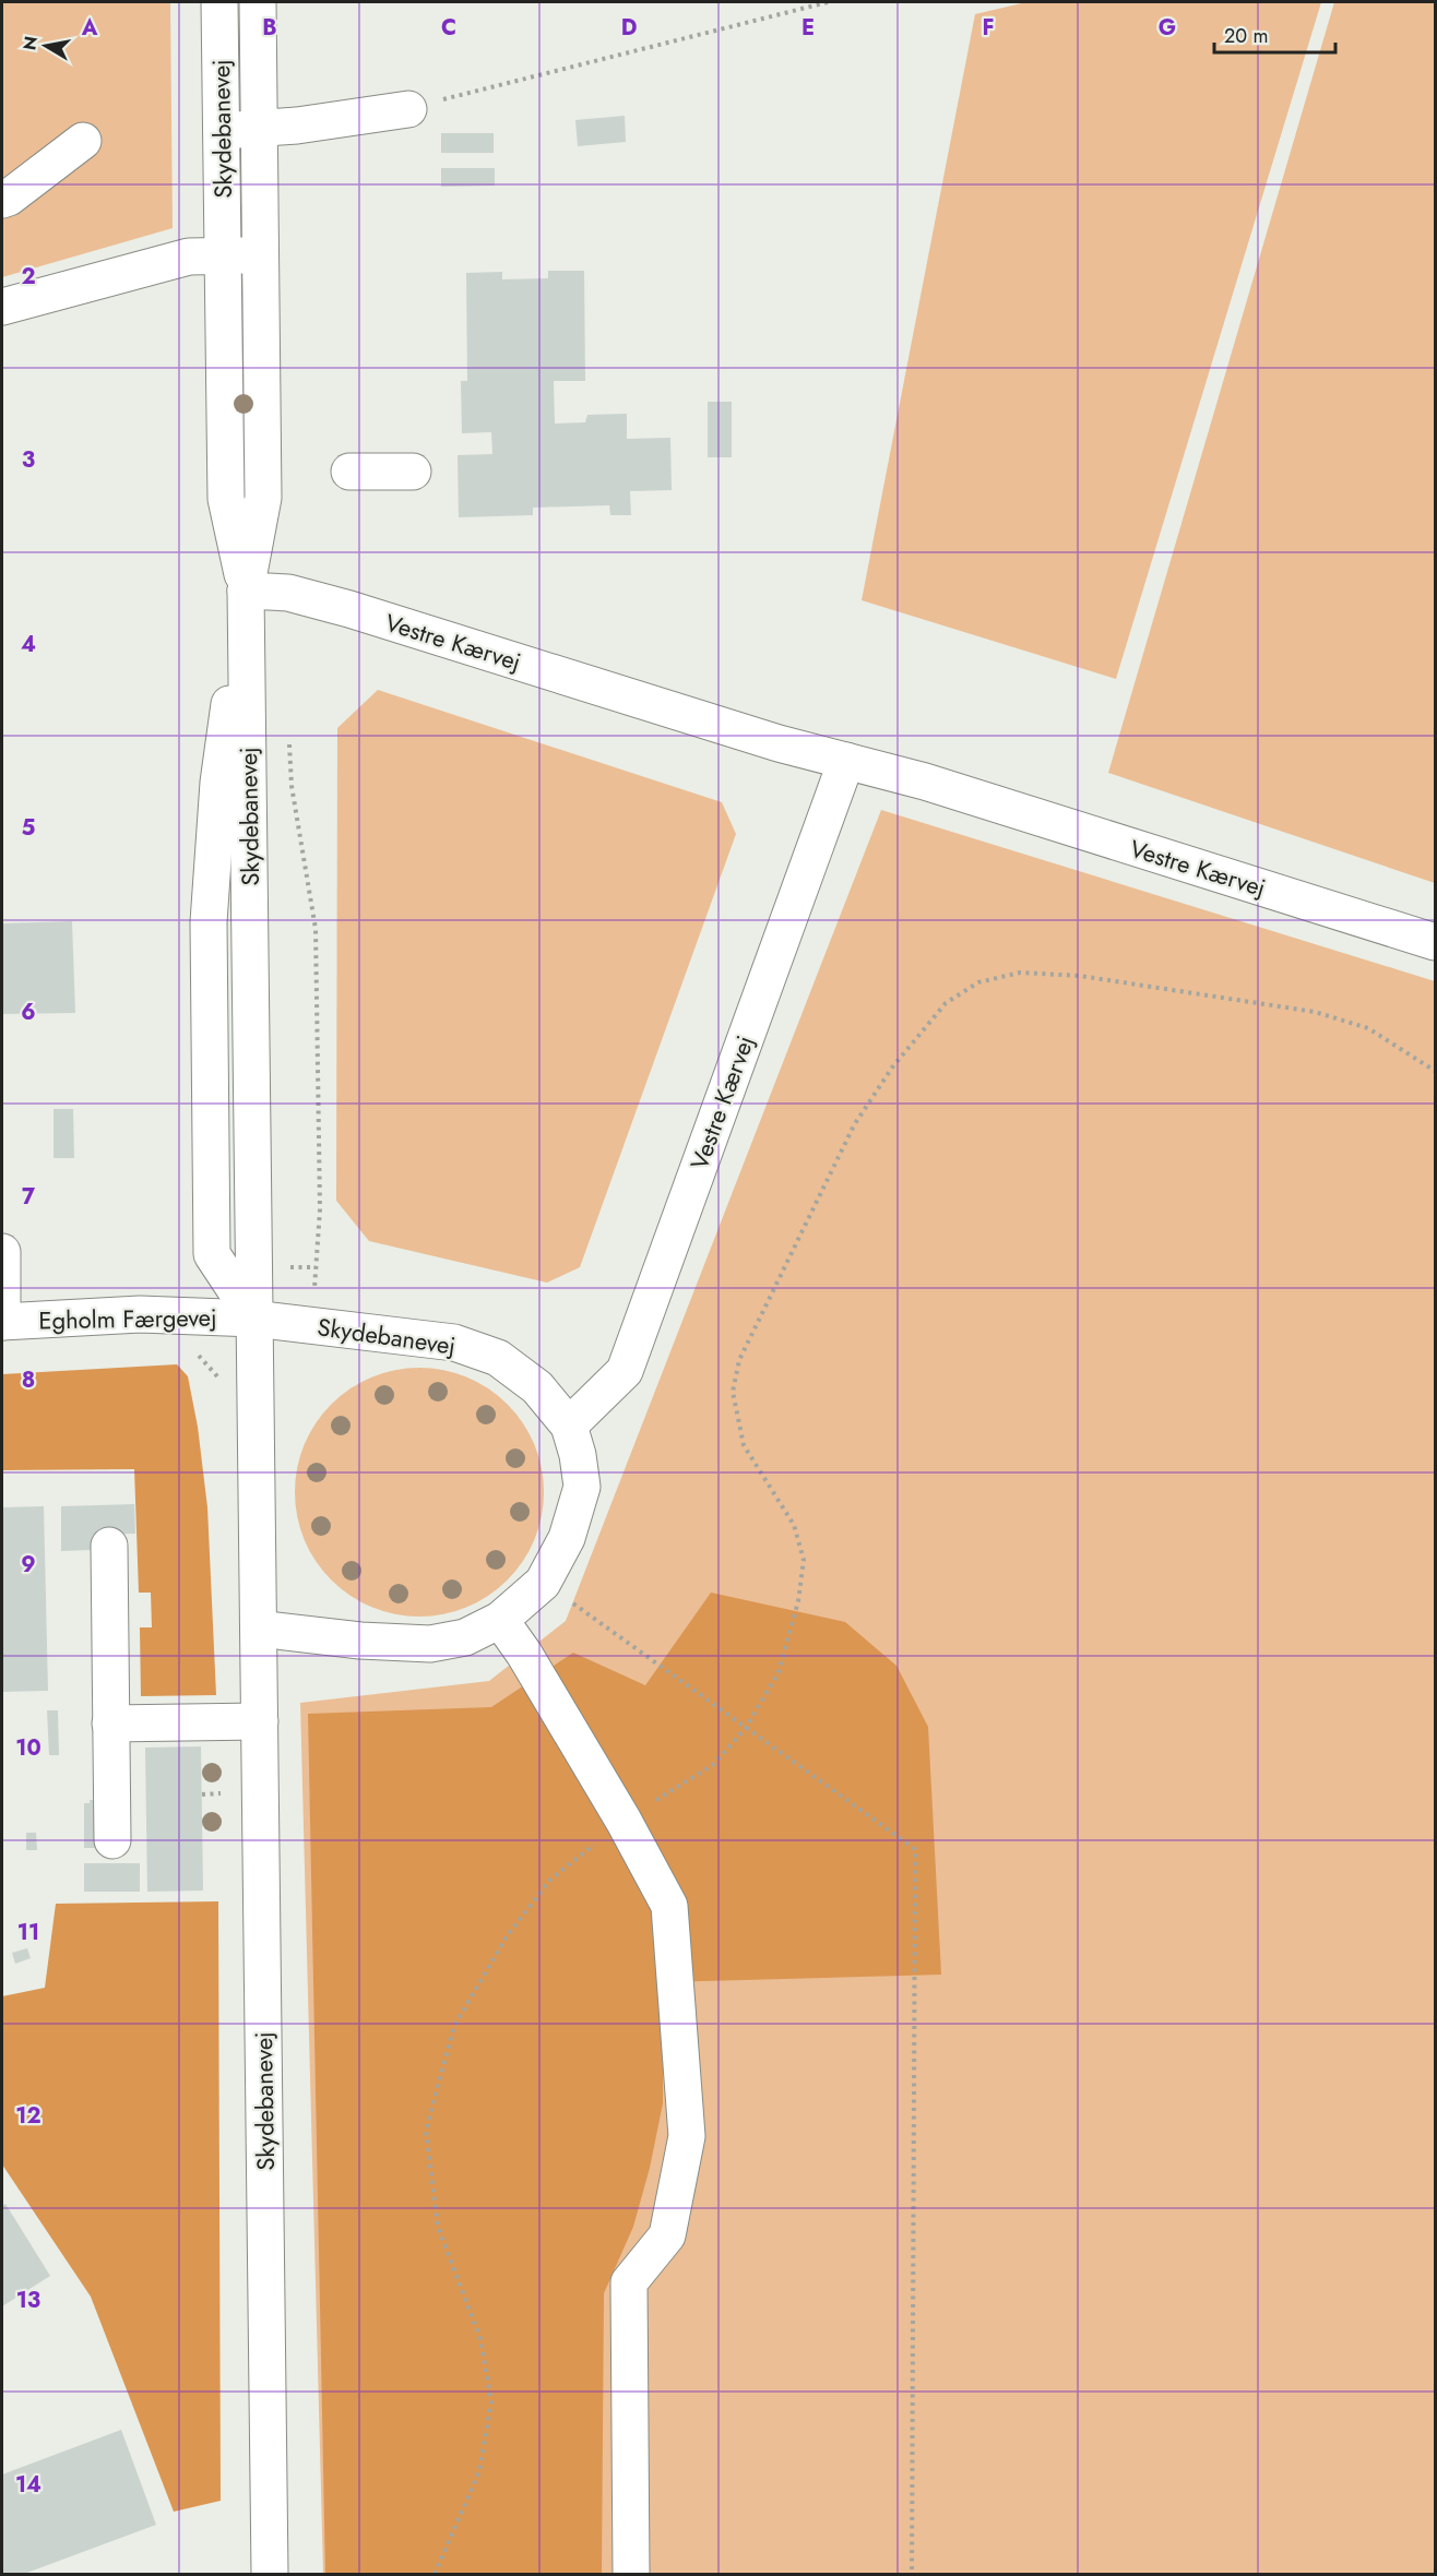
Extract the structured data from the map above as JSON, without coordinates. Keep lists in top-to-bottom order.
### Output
{
  "streets": {
    "street": ["Skydebanevej", "Vestre Kærvej", "Egholm Færgevej"]
  },
  "crossings": [
    ["Skydebanevej", "Vestre Kærvej"],
    ["Skydebanevej", "Egholm Færgevej"]
  ],
  "scale_bar": "20 m",
  "north": "left",
  "grid": {
    "columns": [
      "A",
      "B",
      "C",
      "D",
      "E",
      "F",
      "G"
    ],
    "rows": [
      "2",
      "3",
      "4",
      "5",
      "6",
      "7",
      "8",
      "9",
      "10",
      "11",
      "12",
      "13",
      "14"
    ]
  }
}
